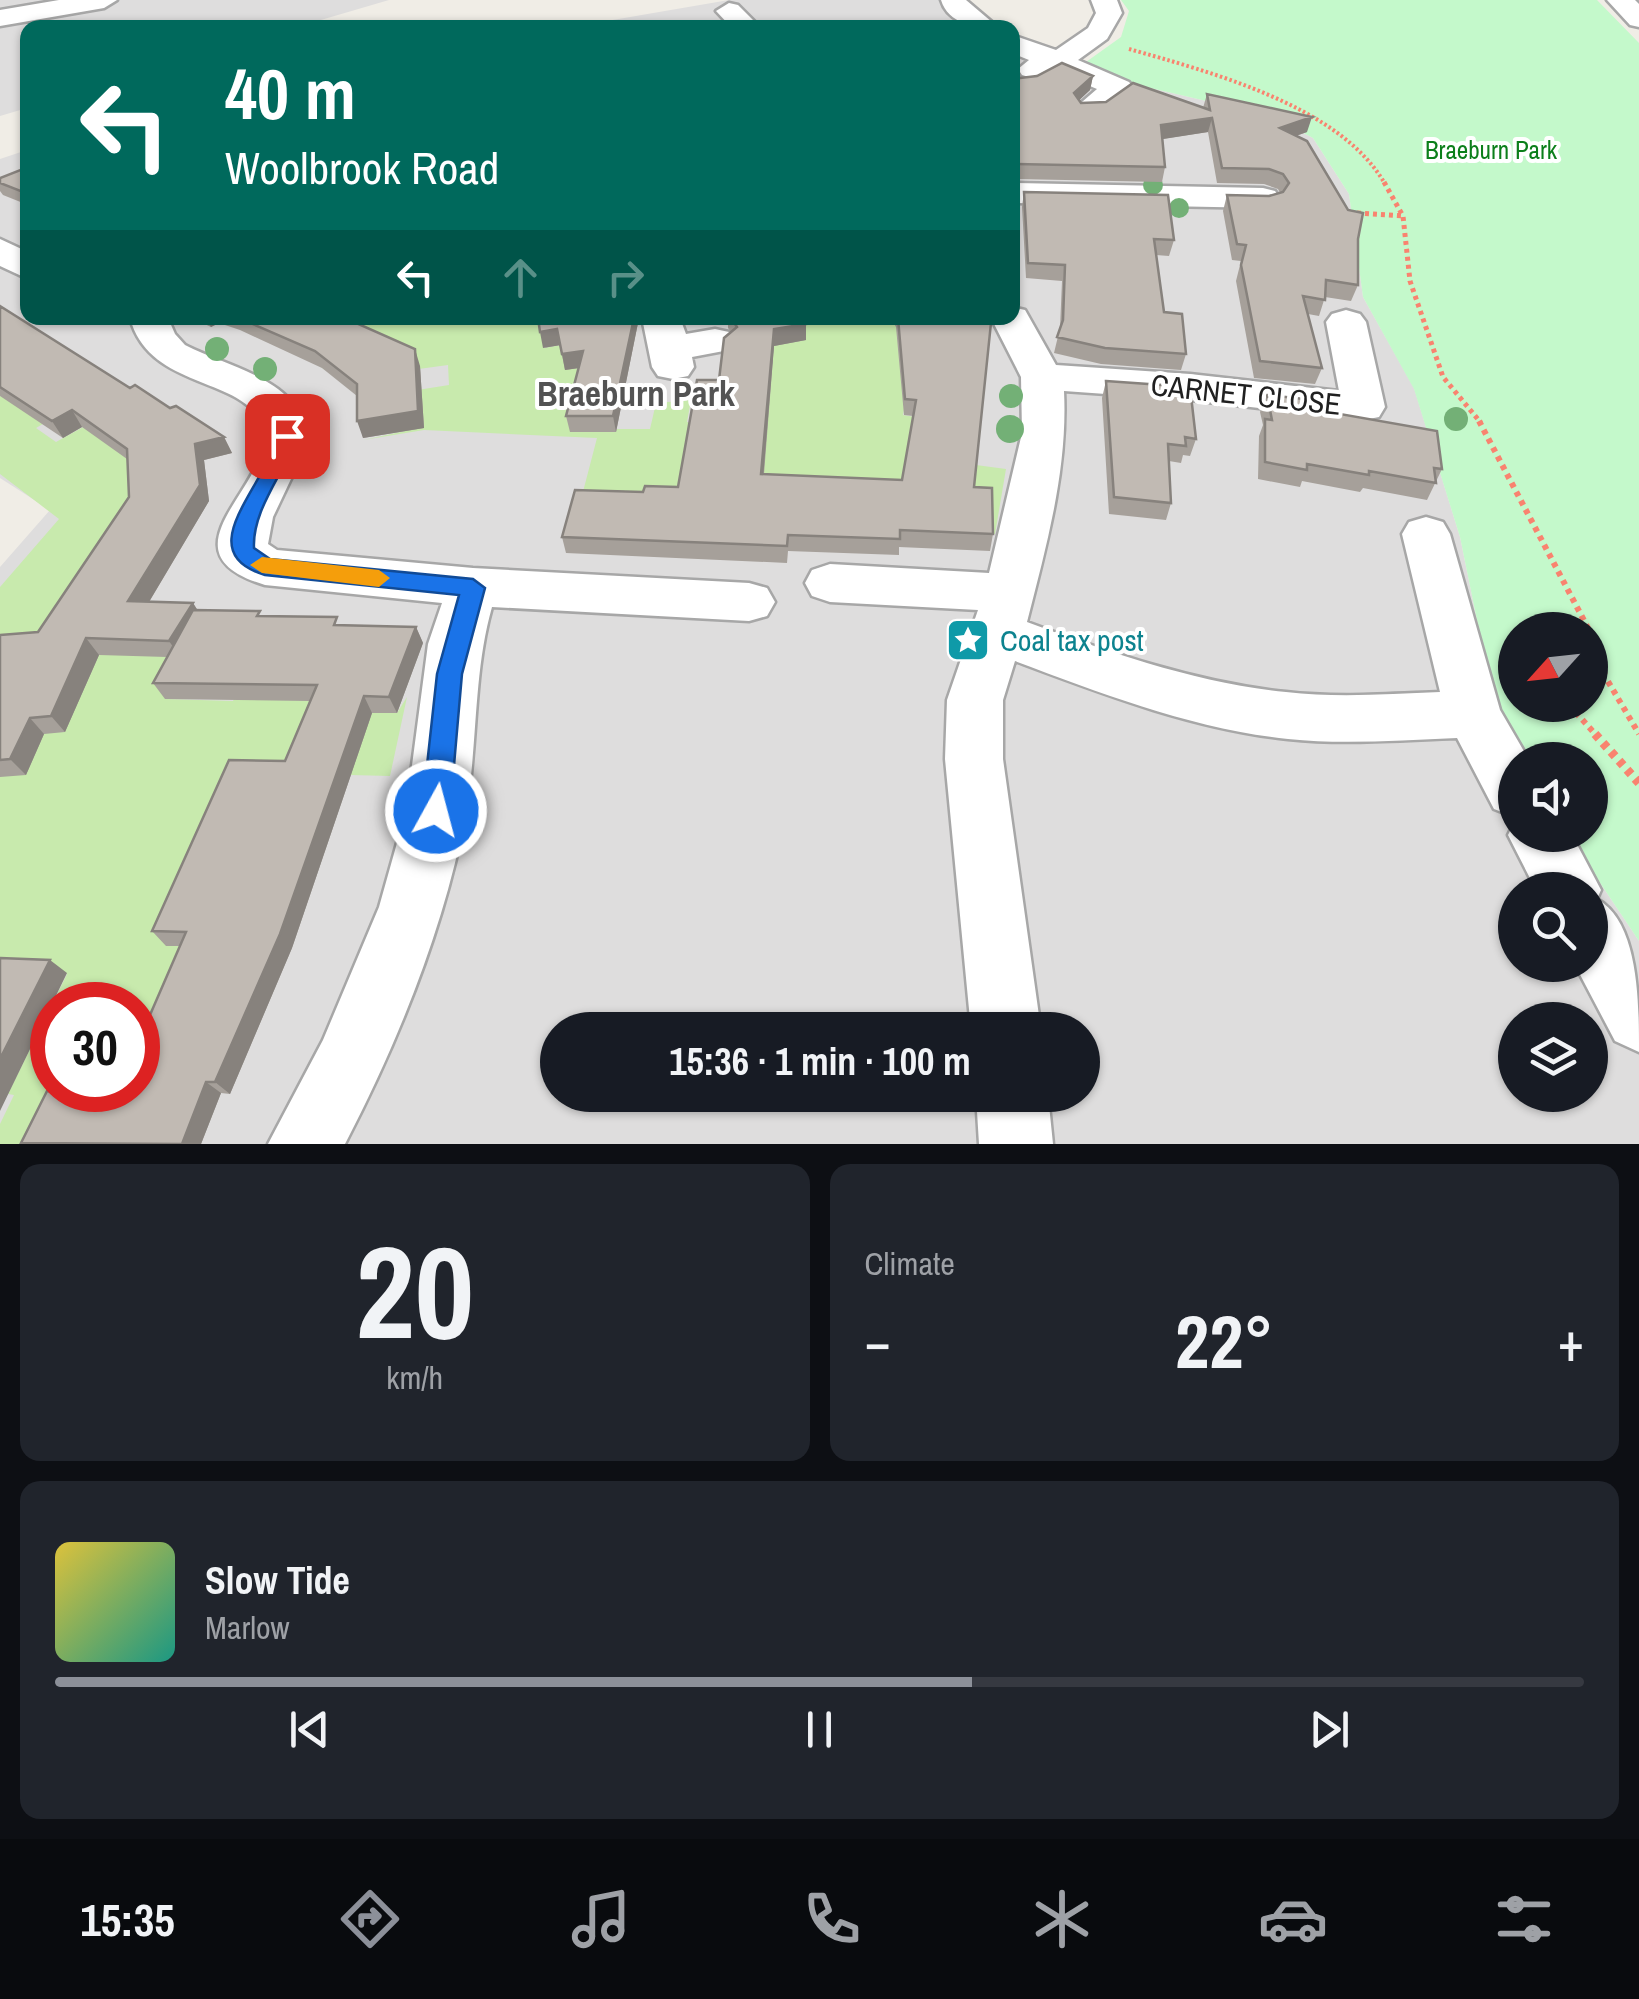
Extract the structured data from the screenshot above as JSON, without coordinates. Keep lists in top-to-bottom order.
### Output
{
  "streets": {
    "street": ["CARNET CLOSE"]
  },
  "districts": ["Braeburn Park"],
  "parks": ["Braeburn Park"],
  "places": {
    "place": ["Coal tax post"]
  },
  "north": "bottom left",
  "page": {
    "turn": ["40 m", "Woolbrook Road"],
    "limit": "30",
    "trip": "15:36 · 1 min · 100 m",
    "tile": [
      ["20", "km/h"],
      "Climate"
    ],
    "heat": ["−", "22°", "+"],
    "song": ["Slow Tide", "Marlow"],
    "tabs": "15:35"
  }
}
